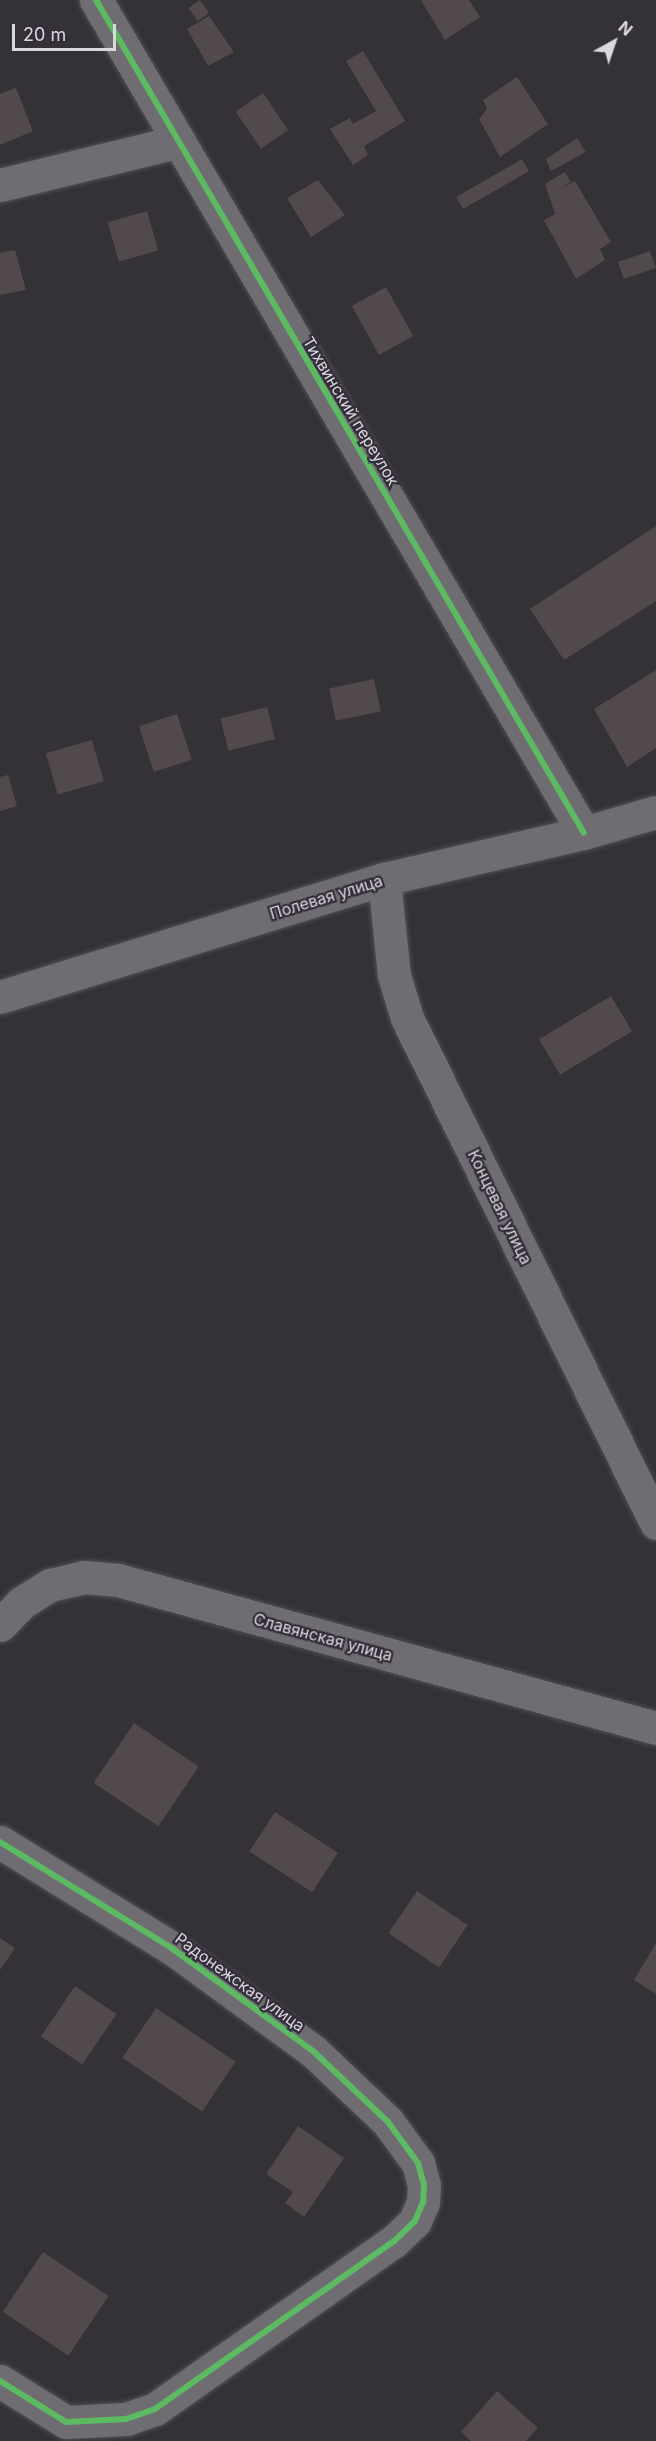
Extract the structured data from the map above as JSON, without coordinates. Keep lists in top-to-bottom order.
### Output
{
  "streets": {
    "street": [
      "Тихвинский переулок",
      "Полевая улица",
      "Концевая улица",
      "Славянская улица",
      "Радонежская улица"
    ]
  },
  "crossings": [
    ["Тихвинский переулок", "Полевая улица"],
    ["Полевая улица", "Концевая улица"]
  ],
  "scale_bar": "20 m",
  "north": "top right"
}
